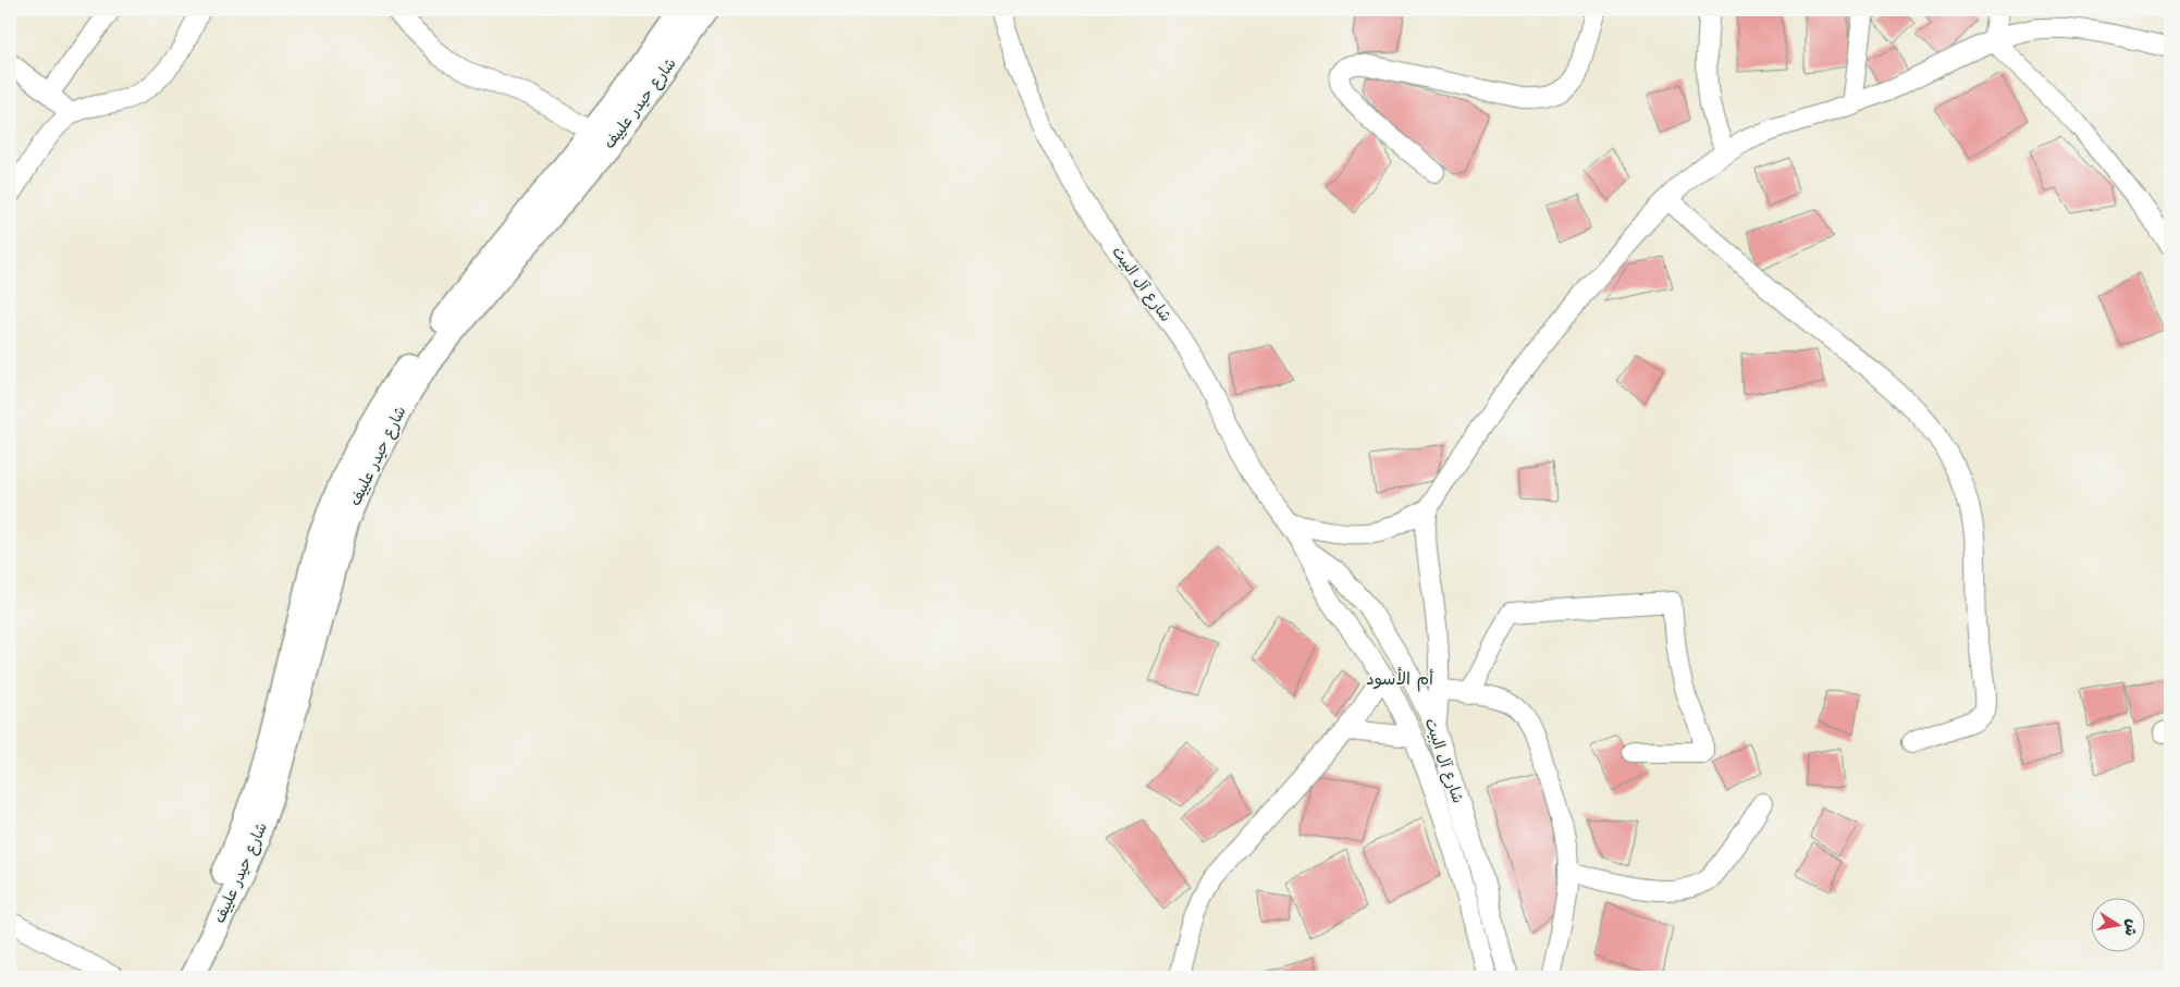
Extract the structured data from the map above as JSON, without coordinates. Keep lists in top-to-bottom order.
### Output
{
  "streets": {
    "main road": ["شارع حيدر علييف"],
    "street": ["شارع آل البيت"]
  },
  "districts": ["أم الأسود"],
  "north": "right"
}
